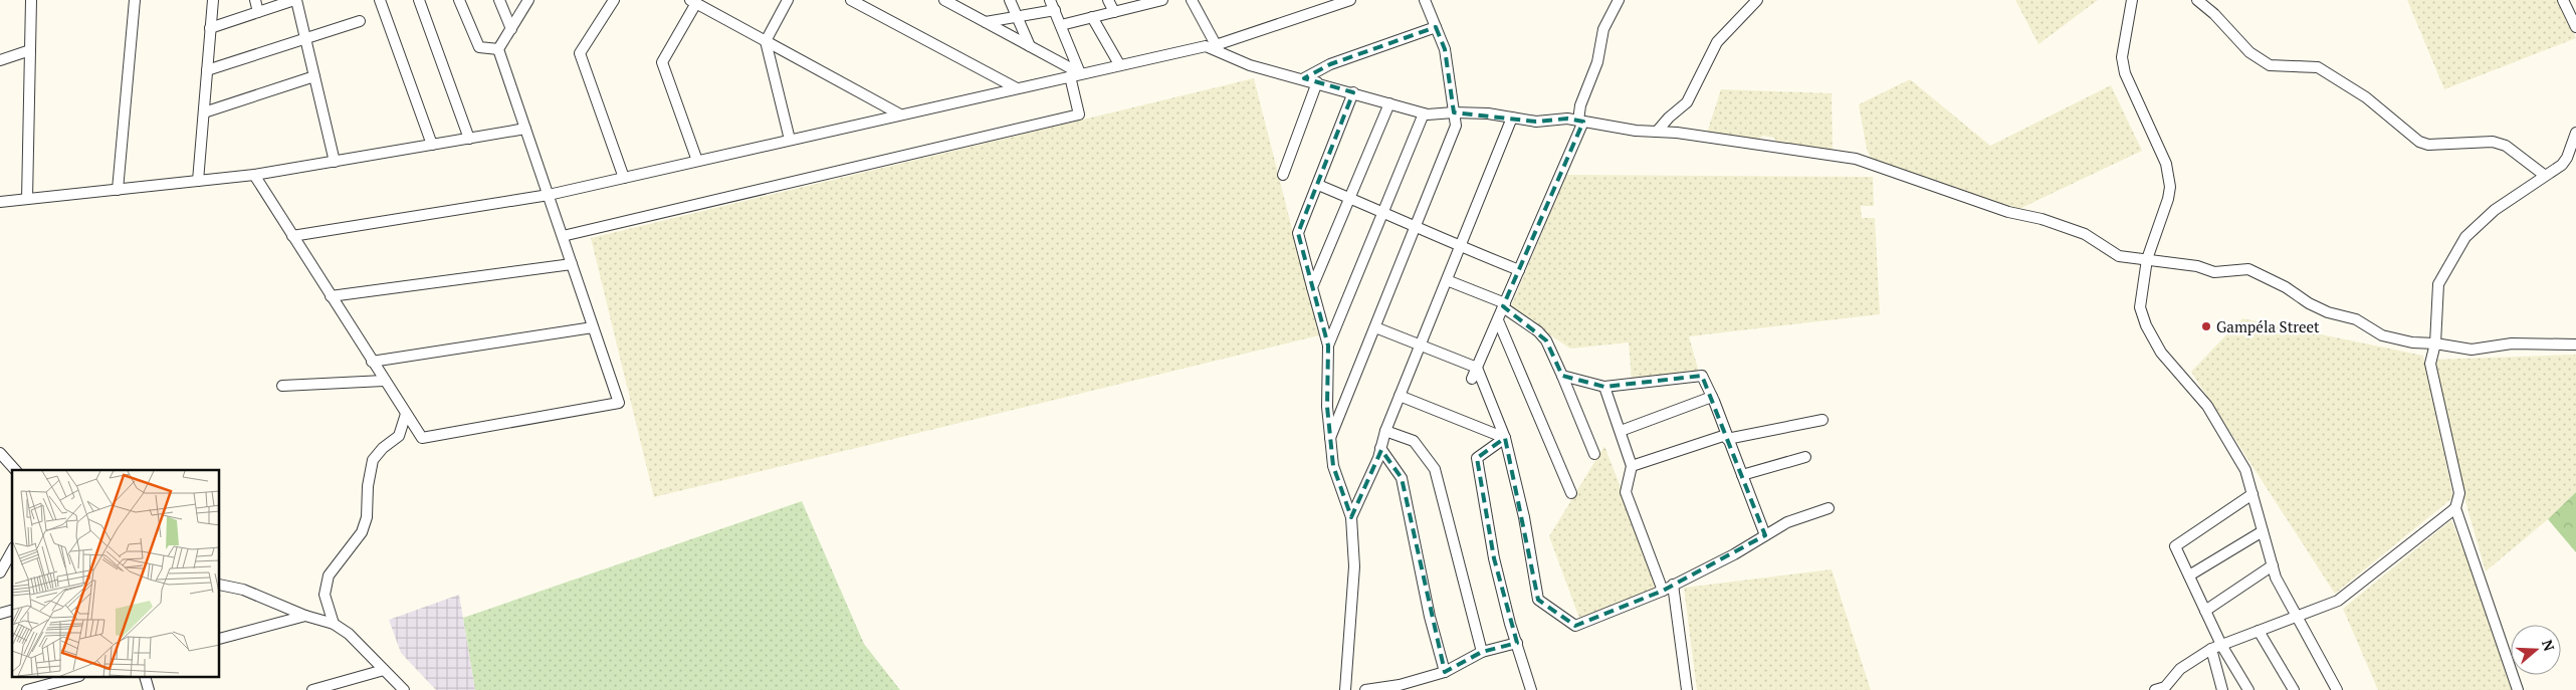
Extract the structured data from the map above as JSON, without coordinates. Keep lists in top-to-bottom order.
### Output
{
  "places": ["Gampéla Street"],
  "north": "right"
}
